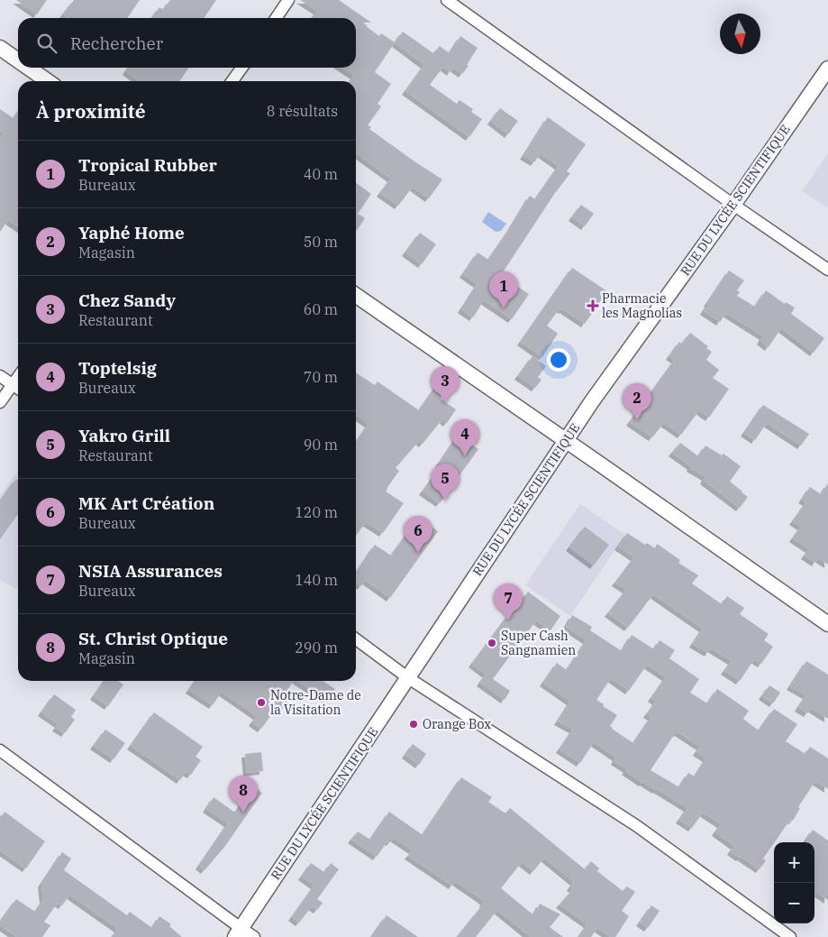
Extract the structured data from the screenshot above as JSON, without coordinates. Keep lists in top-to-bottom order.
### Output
{
  "streets": {
    "street": ["RUE DU LYCÉE SCIENTIFIQUE"]
  },
  "places": {
    "health": ["Pharmacie les Magnolias"],
    "other": ["Super Cash Sangnamien", "Notre-Dame de la Visitation", "Orange Box"]
  },
  "north": "bottom",
  "page": {
    "search": "Rechercher",
    "heading": ["À proximité", "8 résultats"],
    "list": [
      {
        "mark": "1",
        "name": "Tropical Rubber",
        "note": "Bureaux",
        "value": "40 m"
      },
      {
        "mark": "2",
        "name": "Yaphé Home",
        "note": "Magasin",
        "value": "50 m"
      },
      {
        "mark": "3",
        "name": "Chez Sandy",
        "note": "Restaurant",
        "value": "60 m"
      },
      {
        "mark": "4",
        "name": "Toptelsig",
        "note": "Bureaux",
        "value": "70 m"
      },
      {
        "mark": "5",
        "name": "Yakro Grill",
        "note": "Restaurant",
        "value": "90 m"
      },
      {
        "mark": "6",
        "name": "MK Art Création",
        "note": "Bureaux",
        "value": "120 m"
      },
      {
        "mark": "7",
        "name": "NSIA Assurances",
        "note": "Bureaux",
        "value": "140 m"
      },
      {
        "mark": "8",
        "name": "St. Christ Optique",
        "note": "Magasin",
        "value": "290 m"
      }
    ],
    "pins": [
      "1",
      "3",
      "2",
      "4",
      "5",
      "6",
      "7",
      "8"
    ],
    "map_buttons": ["+", "−"]
  }
}
